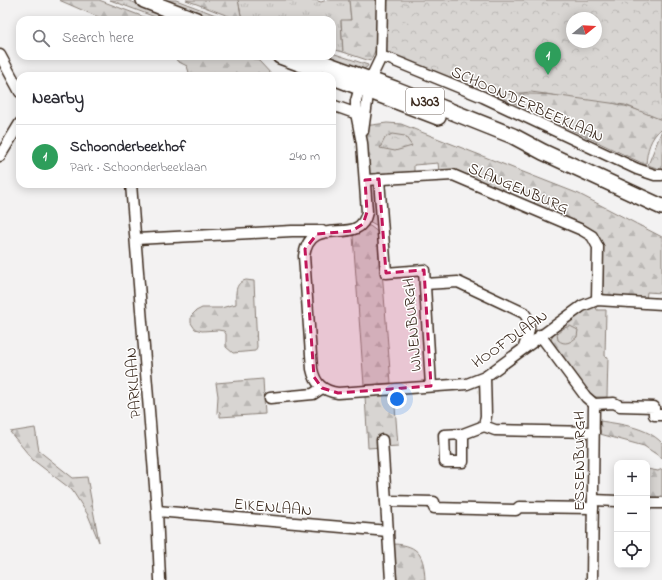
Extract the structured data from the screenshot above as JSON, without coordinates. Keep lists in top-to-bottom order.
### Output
{
  "streets": {
    "main road": ["N303"],
    "street": [
      "SCHOONDERBEEKLAAN",
      "SLANGENBURG",
      "WIJENBURGH",
      "HOOFDLAAN",
      "PARKLAAN",
      "ESSENBURGH",
      "EIKENLAAN"
    ]
  },
  "crossings": [
    ["SLANGENBURG", "WIJENBURGH"],
    ["SLANGENBURG", "HOOFDLAAN"],
    ["WIJENBURGH", "HOOFDLAAN"],
    ["HOOFDLAAN", "ESSENBURGH"],
    ["PARKLAAN", "EIKENLAAN"]
  ],
  "north": "right",
  "page": {
    "search": "Search here",
    "pins": "1",
    "heading": "Nearby",
    "list": [
      {
        "mark": "1",
        "name": "Schoonderbeekhof",
        "note": "Park · Schoonderbeeklaan",
        "value": "240 m"
      }
    ],
    "map_buttons": ["+", "−"]
  }
}
